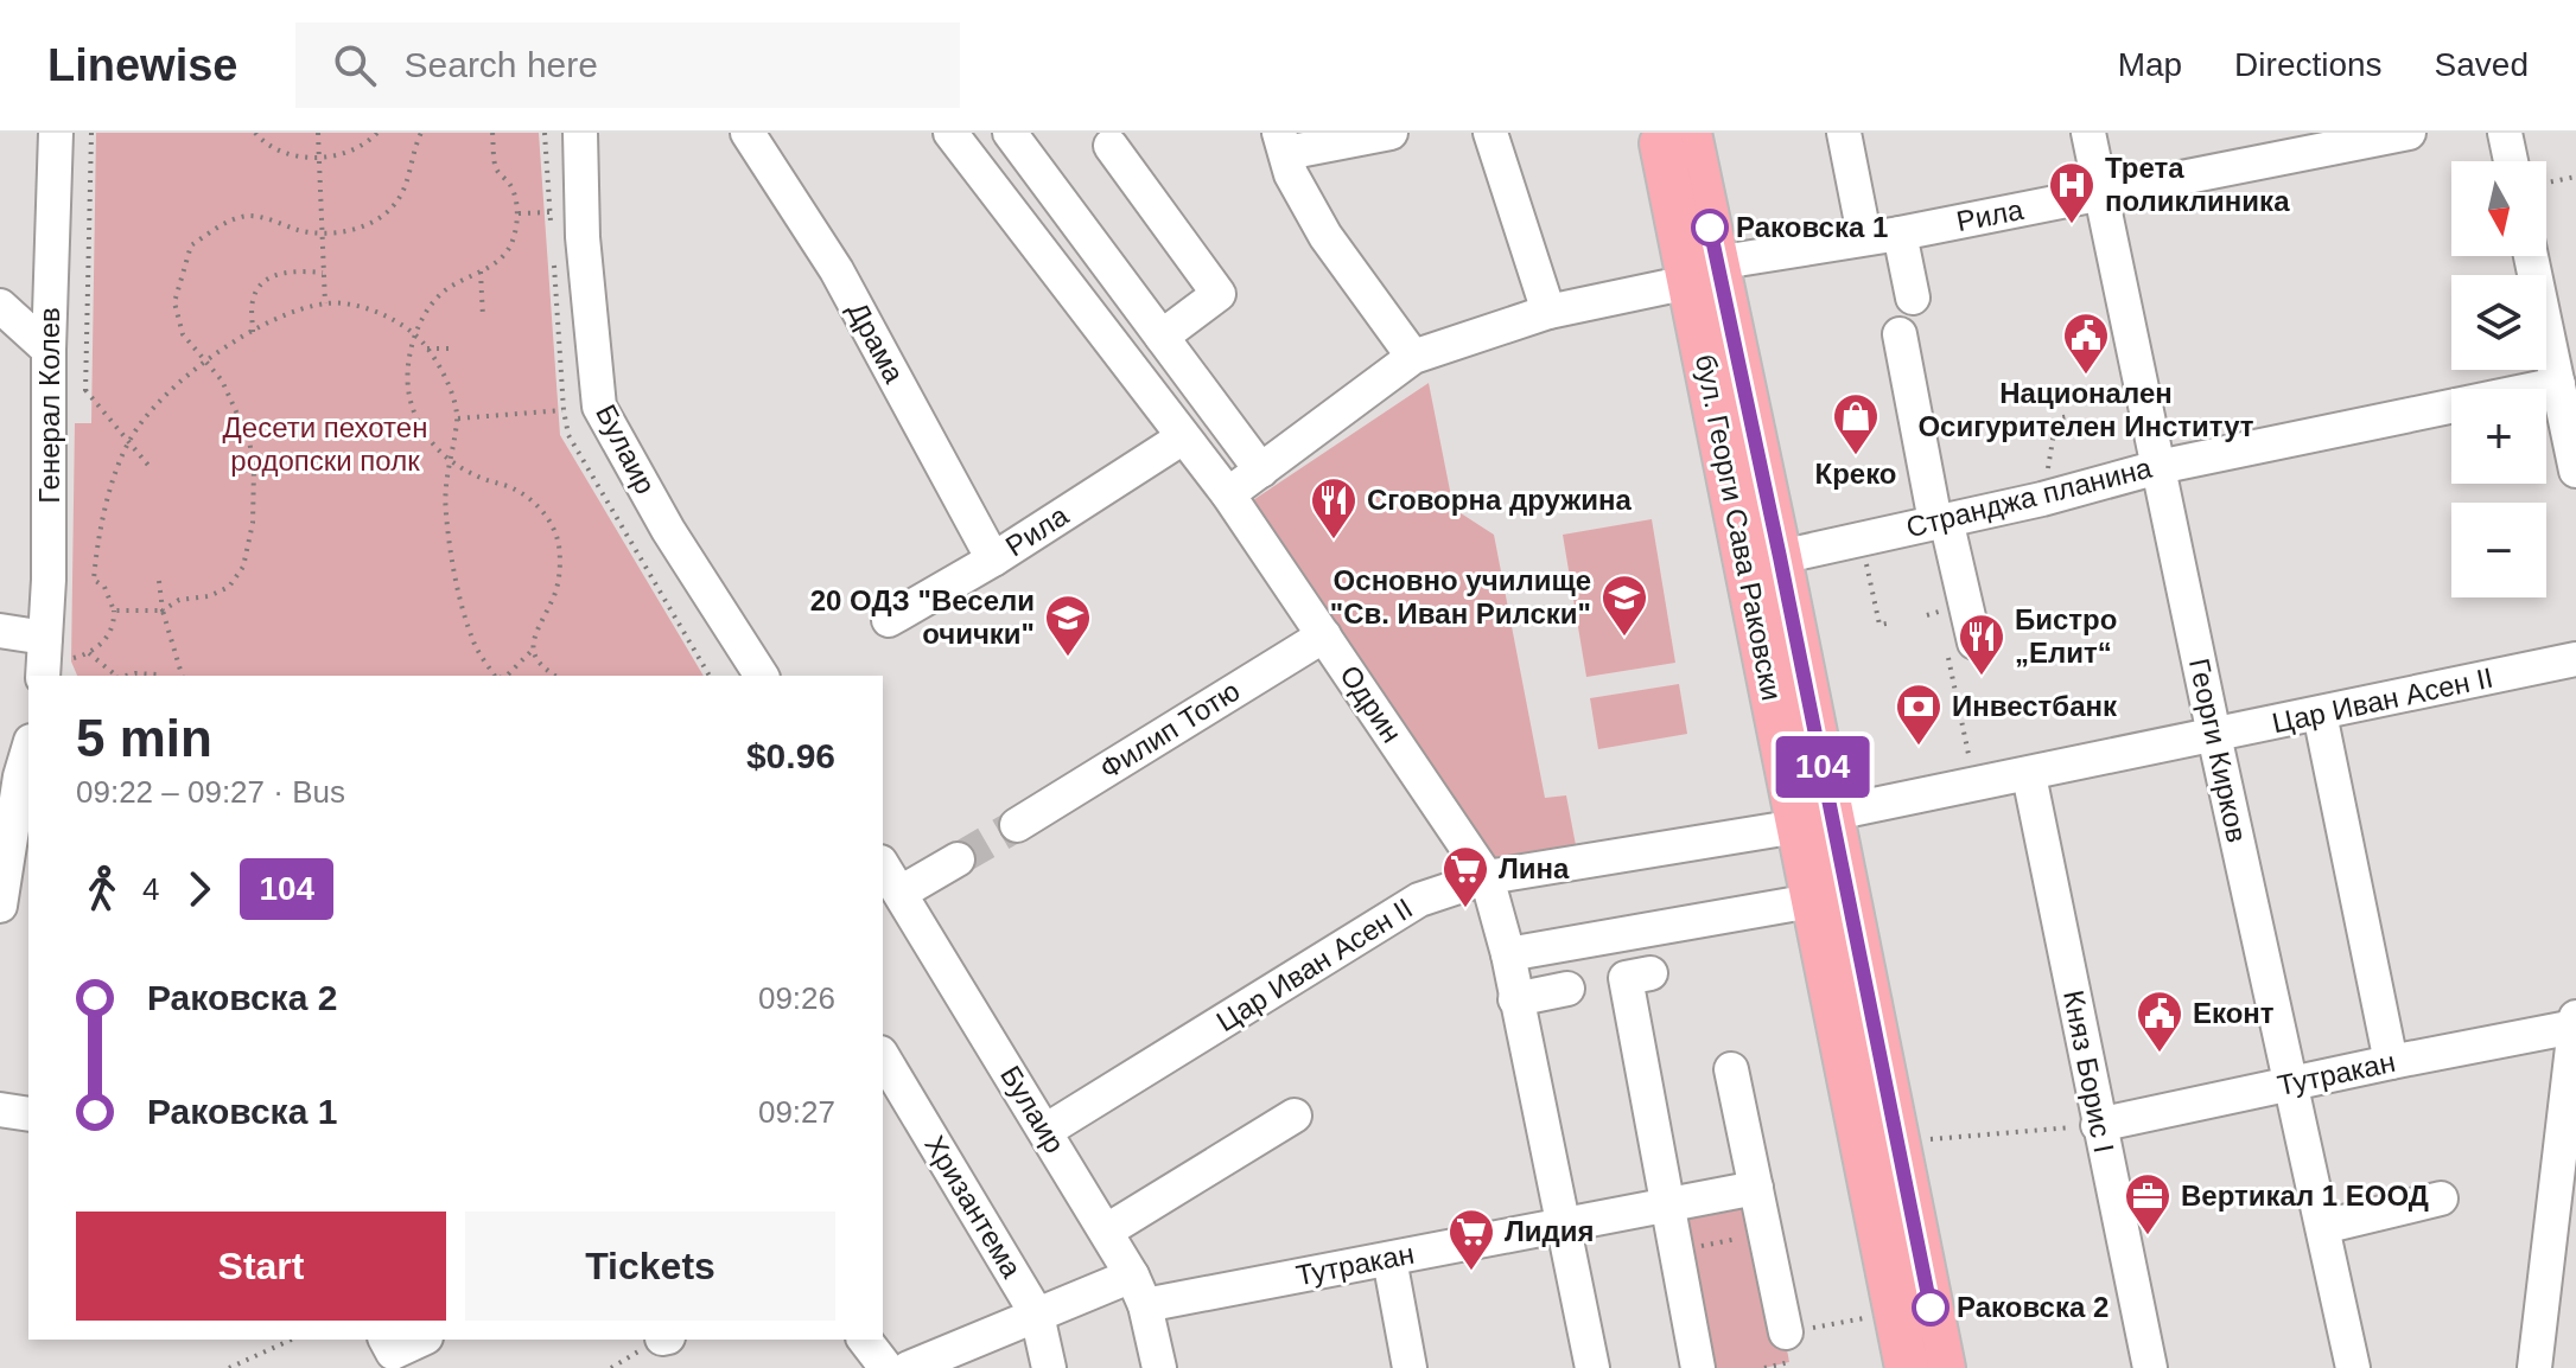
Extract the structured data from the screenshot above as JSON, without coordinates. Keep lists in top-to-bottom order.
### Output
{
  "streets": {
    "main road": ["бул. Георги Сава Раковски"],
    "street": [
      "Рила",
      "Драма",
      "Генерал Колев",
      "Булаир",
      "Странджа планина",
      "Цар Иван Асен II",
      "Одрин",
      "Филип Тотю",
      "Георги Кирков",
      "Княз Борис I",
      "Тутракан",
      "Хризантема"
    ]
  },
  "crossings": [
    ["Рила", "Драма"],
    ["Рила", "Одрин"],
    ["Рила", "Георги Кирков"],
    ["Булаир", "Цар Иван Асен II"],
    ["Булаир", "Тутракан"],
    ["Странджа планина", "бул. Георги Сава Раковски"],
    ["Странджа планина", "Георги Кирков"],
    ["Цар Иван Асен II", "Одрин"],
    ["Цар Иван Асен II", "Георги Кирков"],
    ["Цар Иван Асен II", "Княз Борис I"],
    ["Одрин", "Филип Тотю"],
    ["Одрин", "Тутракан"],
    ["Георги Кирков", "Тутракан"],
    ["Княз Борис I", "Тутракан"],
    ["Тутракан", "Хризантема"]
  ],
  "parks": ["Десети пехотен родопски полк"],
  "places": {
    "hospital": ["Трета поликлиника"],
    "other": ["Раковска 1", "Раковска 2"],
    "public building": ["Национален Осигурителен Институт", "Еконт"],
    "shop": ["Креко"],
    "restaurant": ["Сговорна дружина", "Бистро „Елит“"],
    "school or university": ["Основно училище \"Св. Иван Рилски\"", "20 ОДЗ \"Весели очички\""],
    "bank": ["Инвестбанк"],
    "supermarket": ["Лина", "Лидия"],
    "office": ["Вертикал 1 ЕООД"]
  },
  "lines": ["bus line 104"],
  "north": "bottom",
  "page": {
    "header": "Linewise",
    "search": "Search here",
    "nav": ["Map", "Directions", "Saved"],
    "on_map": "104",
    "map_buttons": ["+", "−"],
    "heading": ["5 min", "09:22 – 09:27 · Bus", "$0.96"],
    "legs": ["4", "104"],
    "list": [
      {
        "name": "Раковска 2",
        "value": "09:26"
      },
      {
        "name": "Раковска 1",
        "value": "09:27"
      }
    ],
    "buttons": ["Start", "Tickets"]
  }
}
